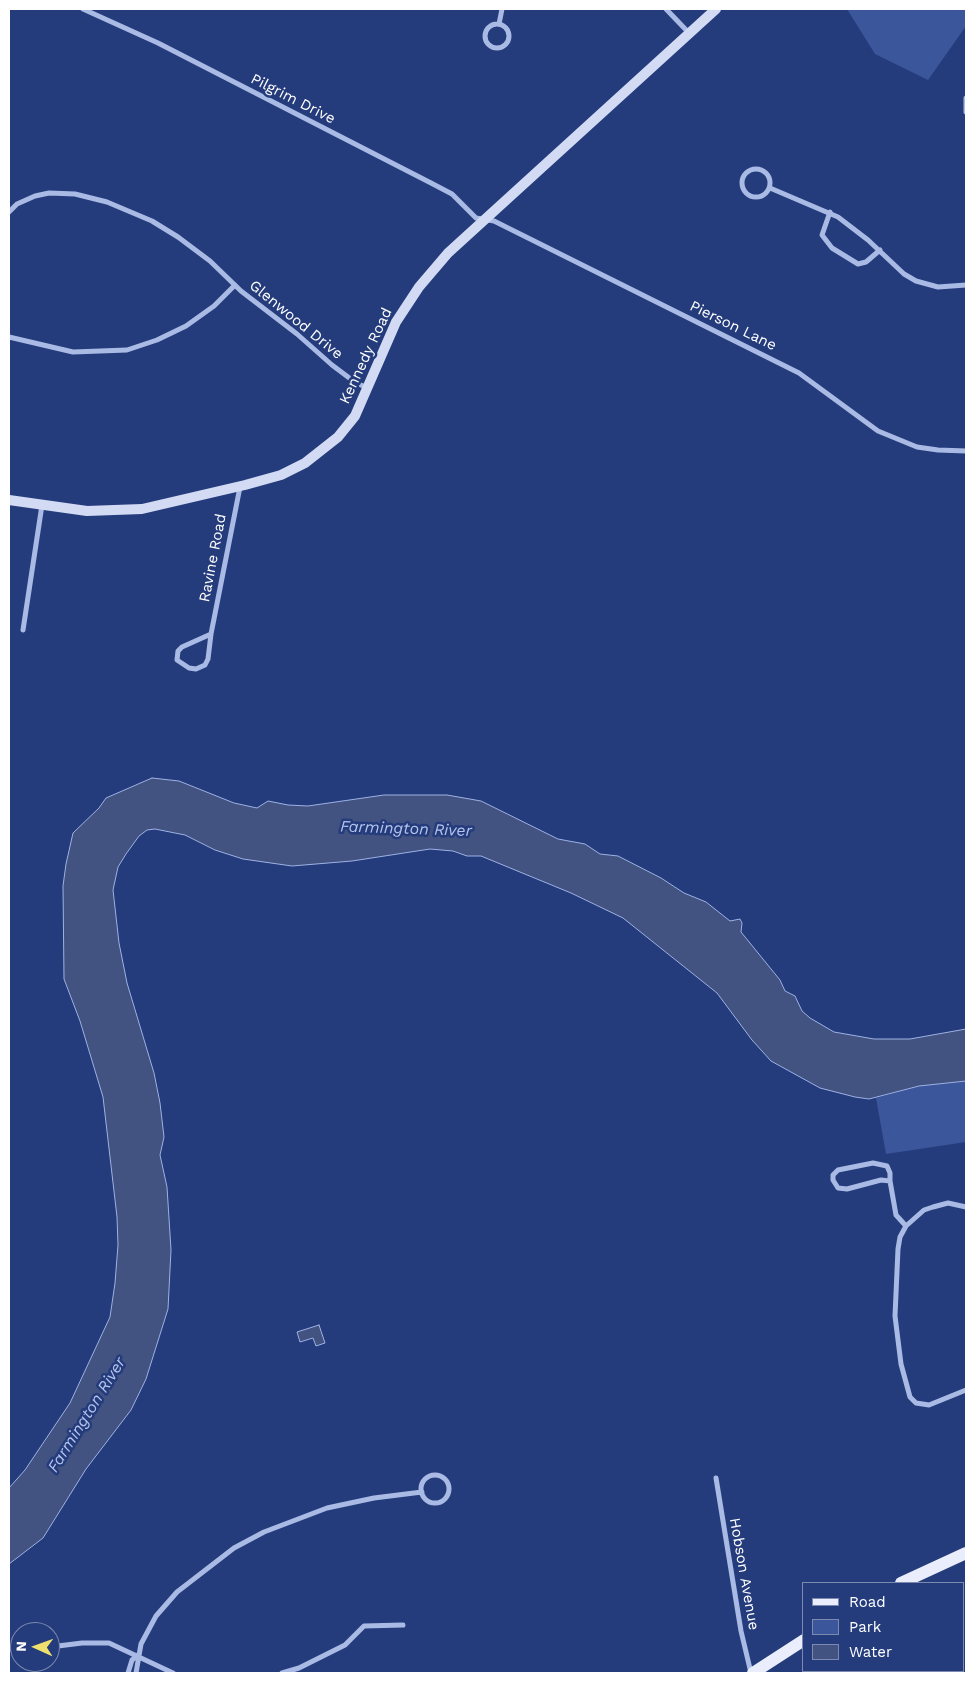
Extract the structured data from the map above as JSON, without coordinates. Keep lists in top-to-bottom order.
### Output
{
  "streets": {
    "street": [
      "Pilgrim Drive",
      "Glenwood Drive",
      "Pierson Lane",
      "Kennedy Road",
      "Ravine Road",
      "Hobson Avenue"
    ]
  },
  "crossings": [
    ["Pilgrim Drive", "Pierson Lane"],
    ["Pilgrim Drive", "Kennedy Road"],
    ["Glenwood Drive", "Kennedy Road"],
    ["Pierson Lane", "Kennedy Road"],
    ["Kennedy Road", "Ravine Road"]
  ],
  "water": ["Farmington River"],
  "legend": ["Road", "Park", "Water"],
  "north": "left"
}
